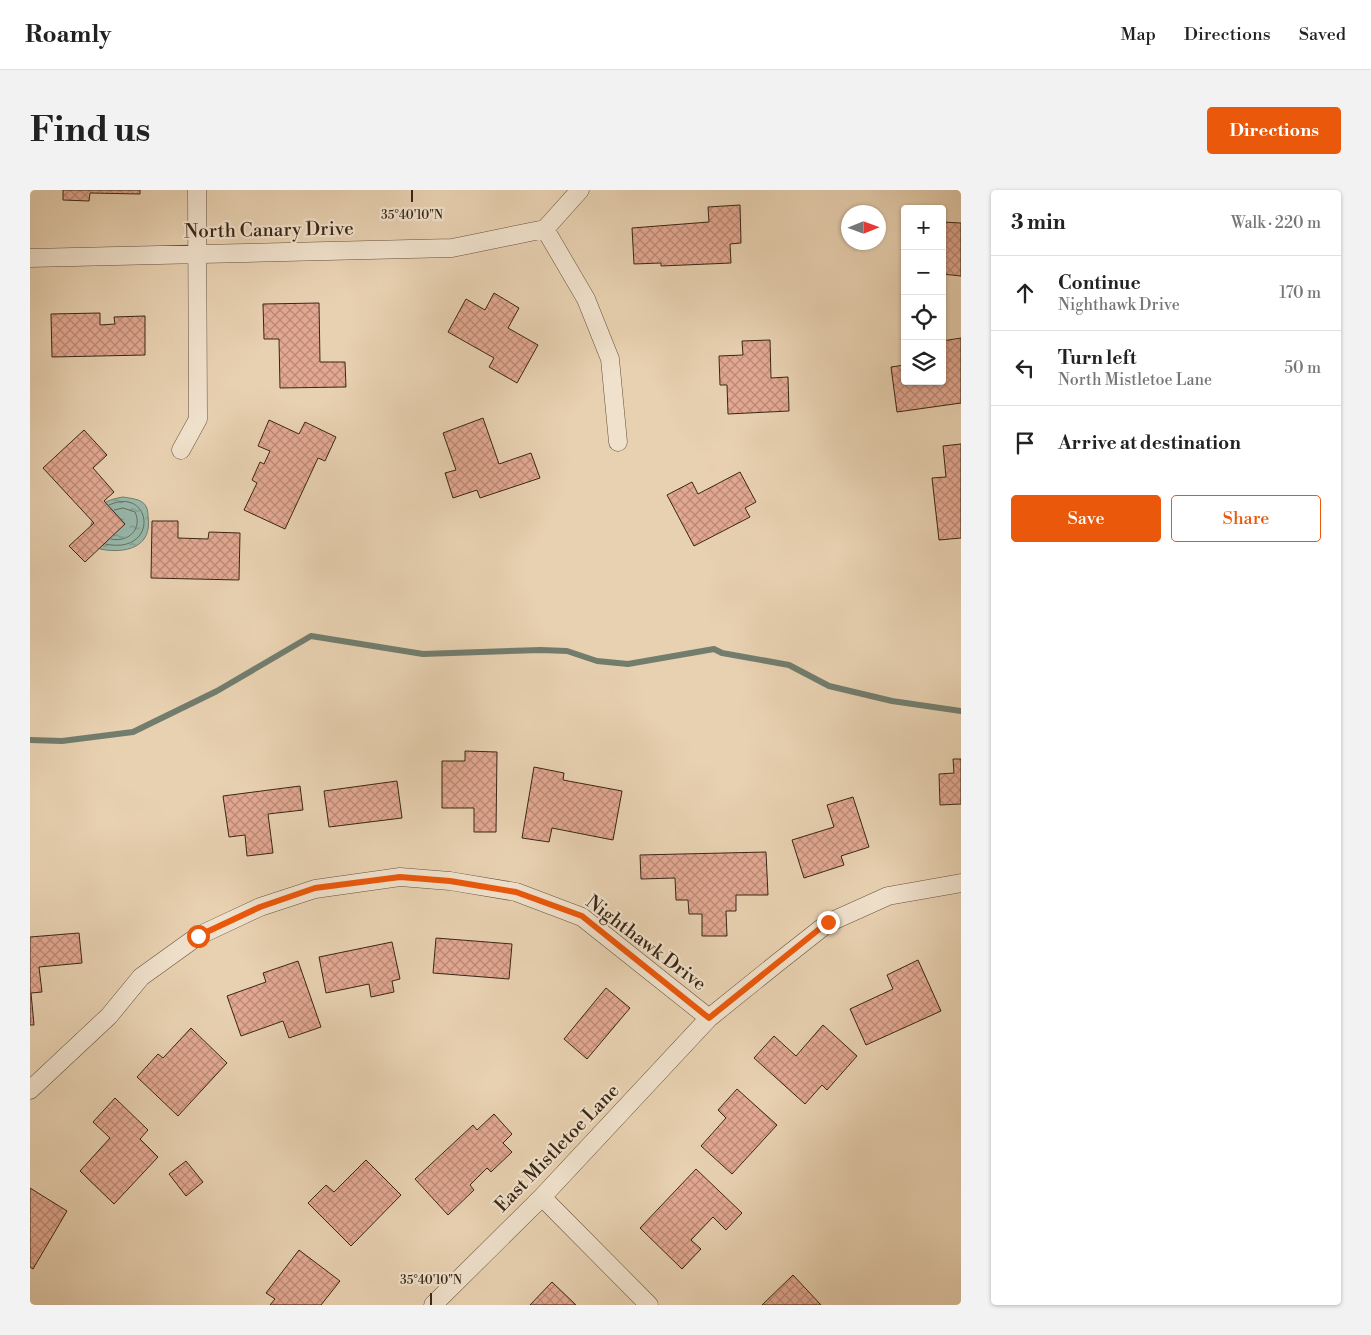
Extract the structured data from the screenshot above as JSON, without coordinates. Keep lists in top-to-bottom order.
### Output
{
  "streets": {
    "street": ["North Canary Drive", "Nighthawk Drive", "East Mistletoe Lane"]
  },
  "crossings": [
    ["Nighthawk Drive", "East Mistletoe Lane"]
  ],
  "north": "right",
  "page": {
    "header": "Roamly",
    "nav": ["Map", "Directions", "Saved"],
    "buttons": [
      "Directions",
      ["Save", "Share"]
    ],
    "title": "Find us",
    "heading": ["3 min", "Walk · 220 m"],
    "map_buttons": ["+", "−"],
    "list": [
      ["Continue", "Nighthawk Drive", "170 m"],
      ["Turn left", "North Mistletoe Lane", "50 m"],
      "Arrive at destination"
    ]
  },
  "coordinates": ["35°40'10\"N"]
}
